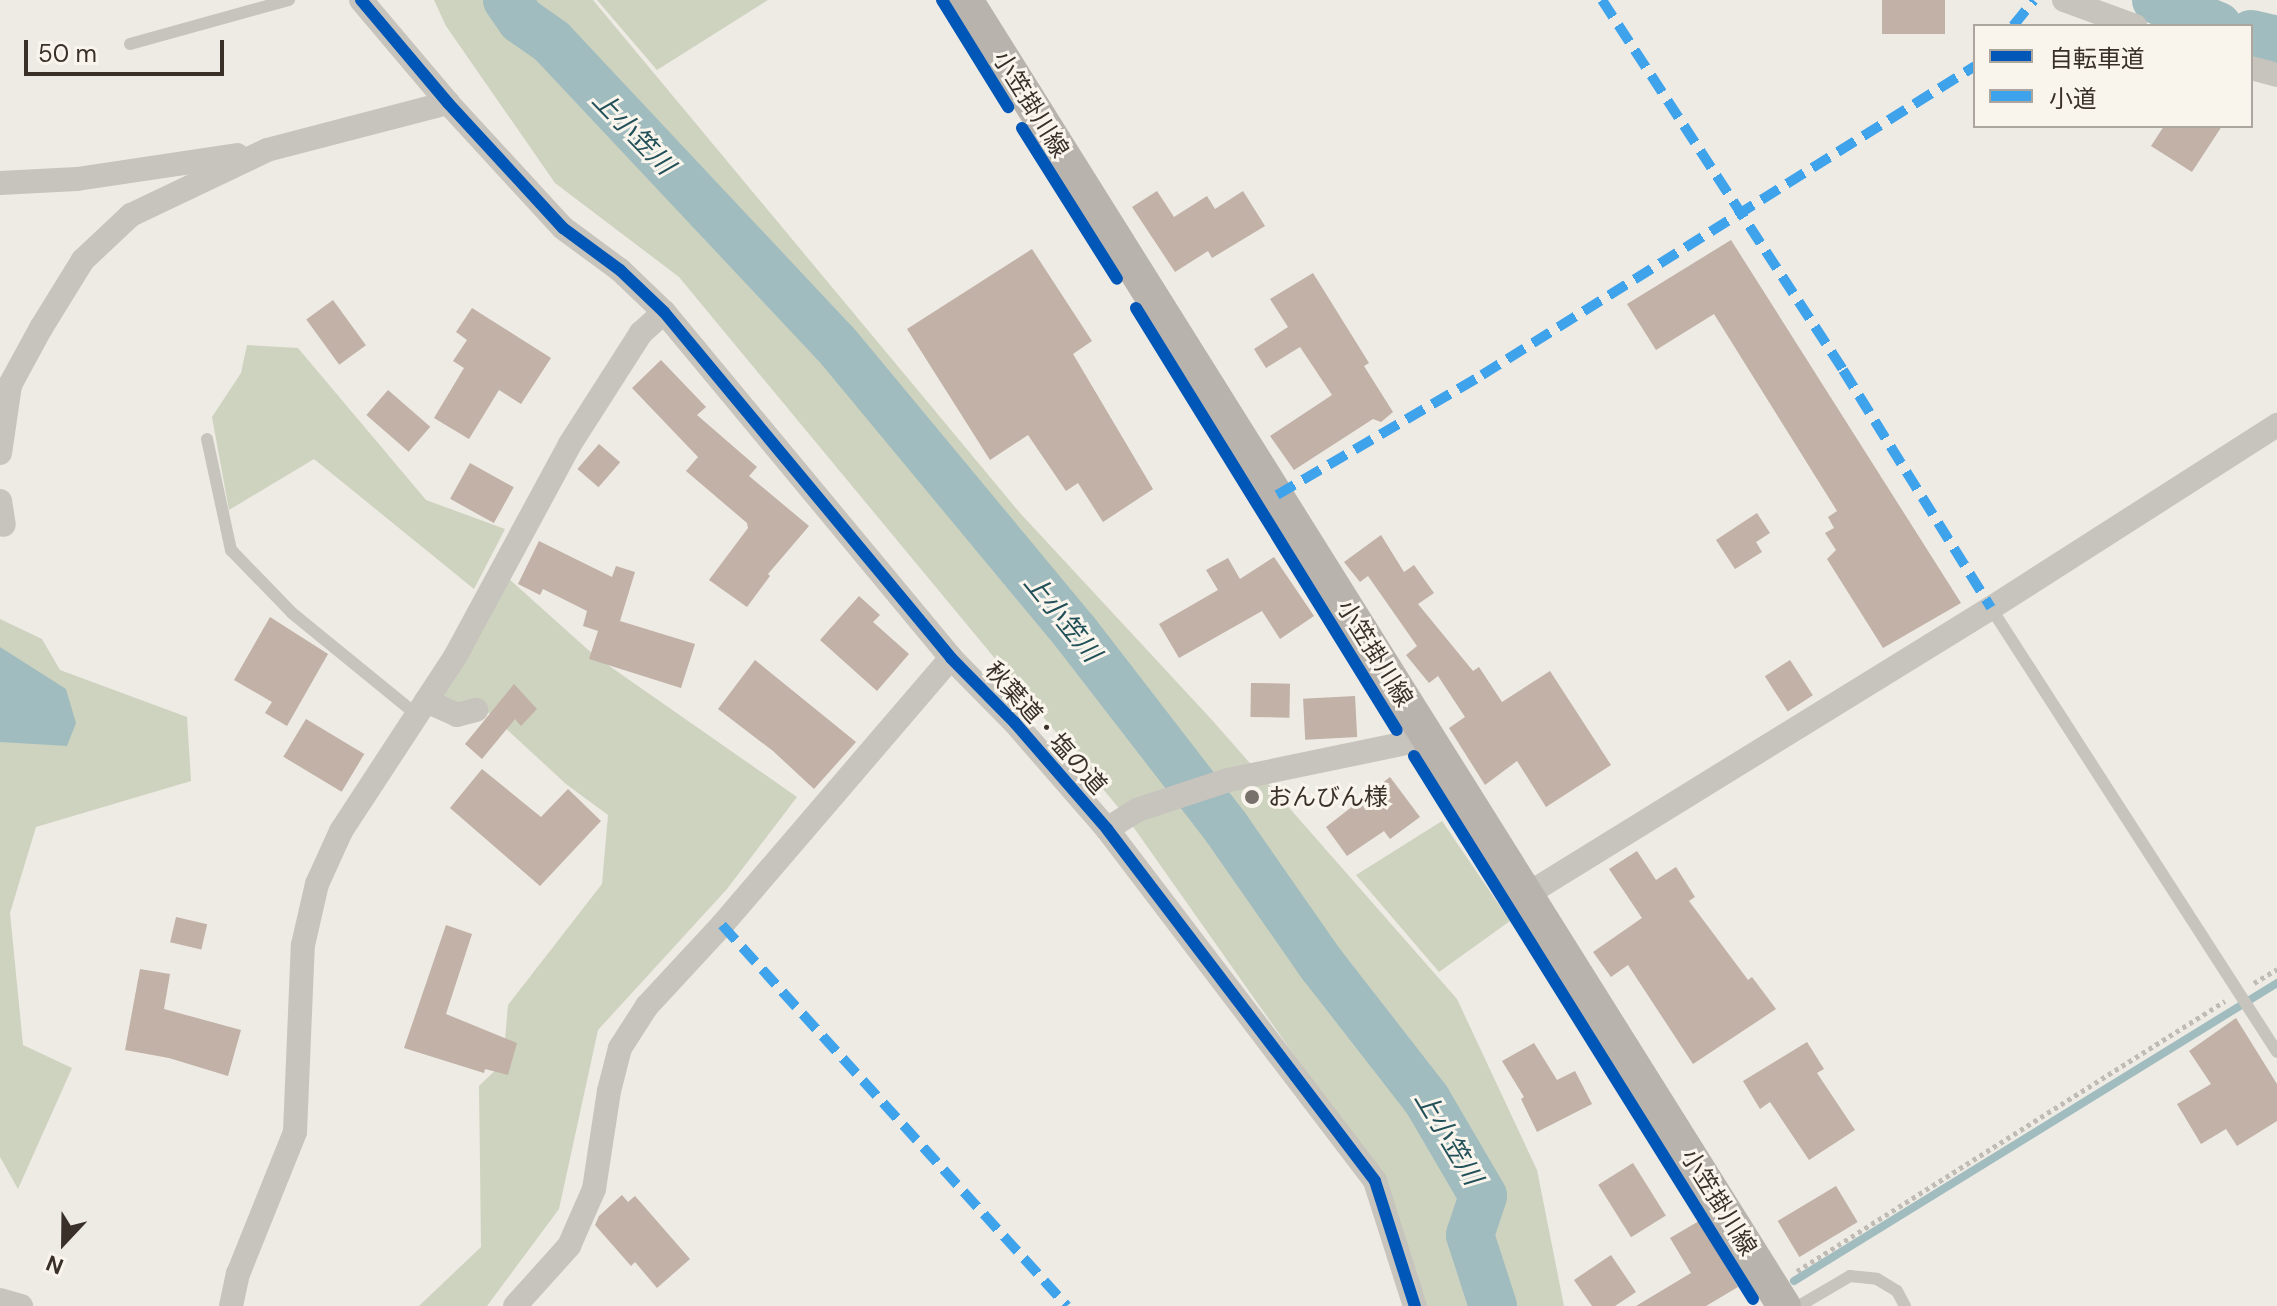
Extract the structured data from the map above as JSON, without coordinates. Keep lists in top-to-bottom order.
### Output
{
  "streets": {
    "main road": ["小笠掛川線"],
    "street": ["秋葉道・塩の道"]
  },
  "crossings": [
    ["小笠掛川線", "秋葉道・塩の道"]
  ],
  "water": ["上小笠川"],
  "places": ["おんびん様"],
  "legend": ["自転車道", "小道"],
  "scale_bar": "50 m",
  "north": "bottom"
}
